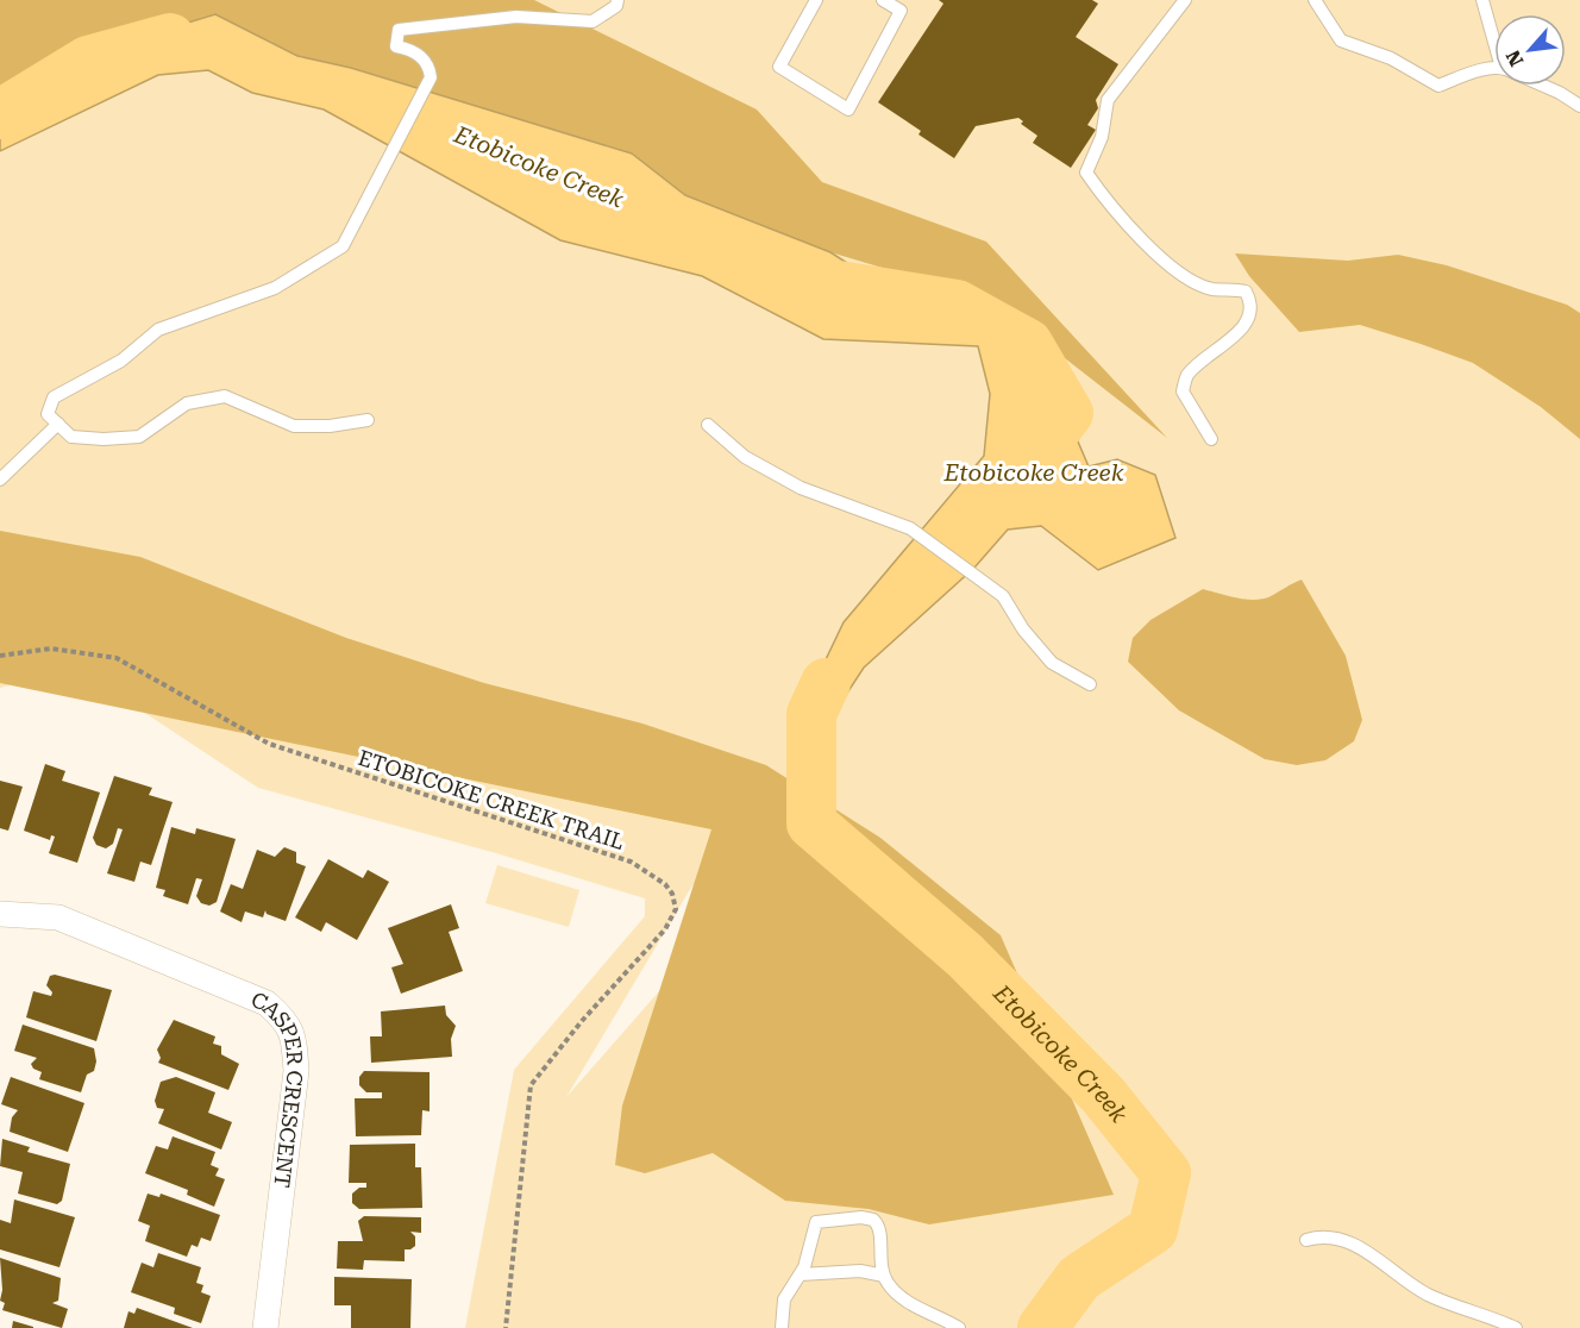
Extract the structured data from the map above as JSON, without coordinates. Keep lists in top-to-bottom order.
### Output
{
  "streets": {
    "street": ["CASPER CRESCENT"],
    "path": ["ETOBICOKE CREEK TRAIL"]
  },
  "water": ["Etobicoke Creek"],
  "north": "bottom left"
}
